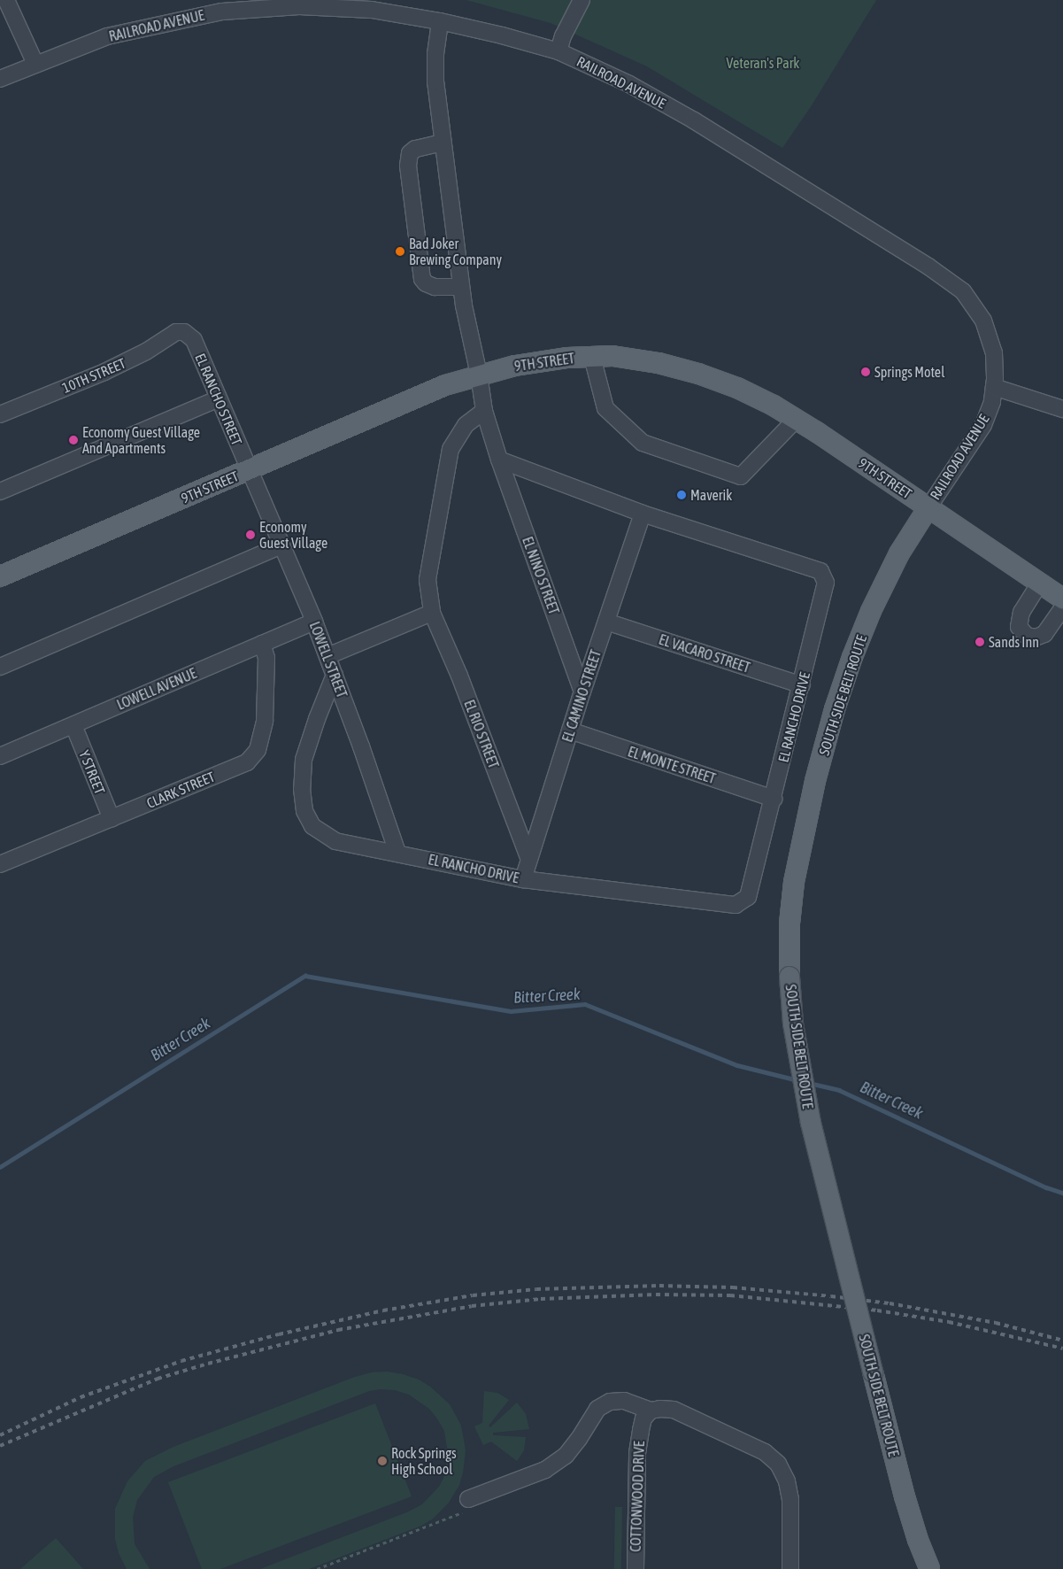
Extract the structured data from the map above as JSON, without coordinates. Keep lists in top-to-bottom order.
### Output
{
  "streets": {
    "main road": ["9TH STREET", "SOUTH SIDE BELT ROUTE"],
    "street": [
      "RAILROAD AVENUE",
      "10TH STREET",
      "EL RANCHO STREET",
      "EL NINO STREET",
      "EL VACARO STREET",
      "LOWELL STREET",
      "LOWELL AVENUE",
      "EL CAMINO STREET",
      "EL RANCHO DRIVE",
      "EL RIO STREET",
      "EL MONTE STREET",
      "Y STREET",
      "CLARK STREET",
      "COTTONWOOD DRIVE"
    ]
  },
  "crossings": [
    ["RAILROAD AVENUE", "9TH STREET"],
    ["RAILROAD AVENUE", "SOUTH SIDE BELT ROUTE"],
    ["9TH STREET", "EL RANCHO STREET"],
    ["9TH STREET", "LOWELL STREET"],
    ["9TH STREET", "SOUTH SIDE BELT ROUTE"],
    ["10TH STREET", "EL RANCHO STREET"],
    ["EL RANCHO STREET", "LOWELL STREET"],
    ["EL NINO STREET", "EL CAMINO STREET"],
    ["EL NINO STREET", "EL RANCHO DRIVE"],
    ["EL VACARO STREET", "EL CAMINO STREET"],
    ["EL VACARO STREET", "EL RANCHO DRIVE"],
    ["LOWELL STREET", "LOWELL AVENUE"],
    ["LOWELL STREET", "EL RANCHO DRIVE"],
    ["LOWELL AVENUE", "Y STREET"],
    ["LOWELL AVENUE", "CLARK STREET"],
    ["EL CAMINO STREET", "EL RANCHO DRIVE"],
    ["EL CAMINO STREET", "EL RIO STREET"],
    ["EL CAMINO STREET", "EL MONTE STREET"],
    ["EL RANCHO DRIVE", "EL MONTE STREET"],
    ["Y STREET", "CLARK STREET"]
  ],
  "water": ["Bitter Creek"],
  "parks": ["Veteran's Park"],
  "places": [
    "Bad Joker Brewing Company",
    "Springs Motel",
    "Economy Guest Village And Apartments",
    "Maverik",
    "Economy Guest Village",
    "Sands Inn",
    "Rock Springs High School"
  ]
}
